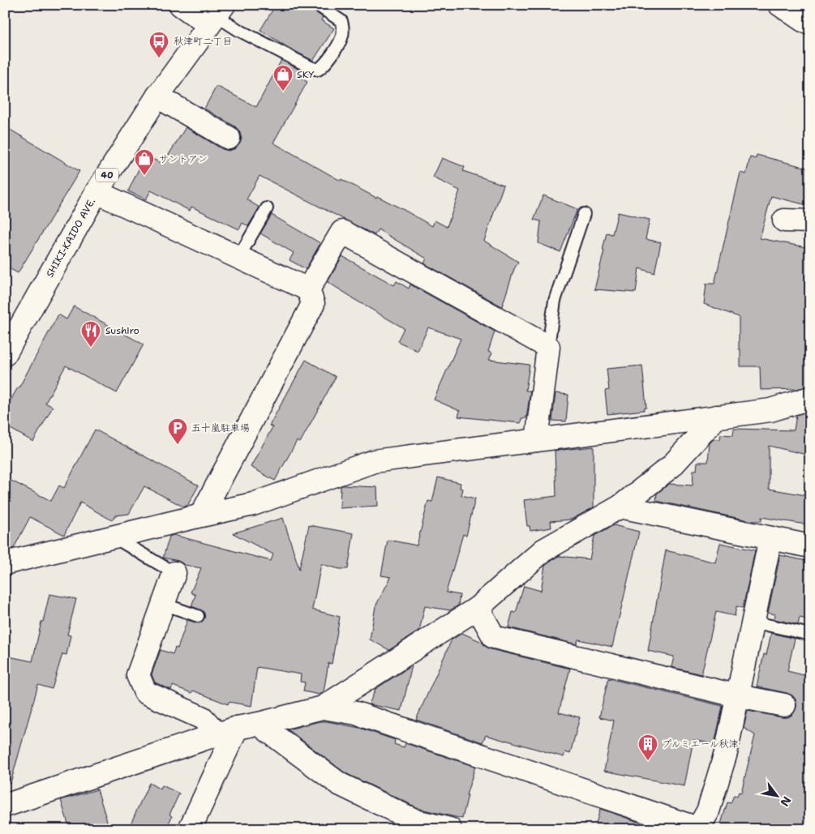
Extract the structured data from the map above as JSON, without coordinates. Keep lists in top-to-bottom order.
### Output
{
  "streets": {
    "street": ["40", "SHIKI-KAIDO AVE."]
  },
  "places": {
    "bus stop": ["秋津町二丁目"],
    "shop": ["SKY", "サントアン"],
    "restaurant": ["Sushiro"],
    "parking": ["五十嵐駐車場"],
    "building": ["プルミエール秋津"]
  },
  "north": "bottom right"
}
